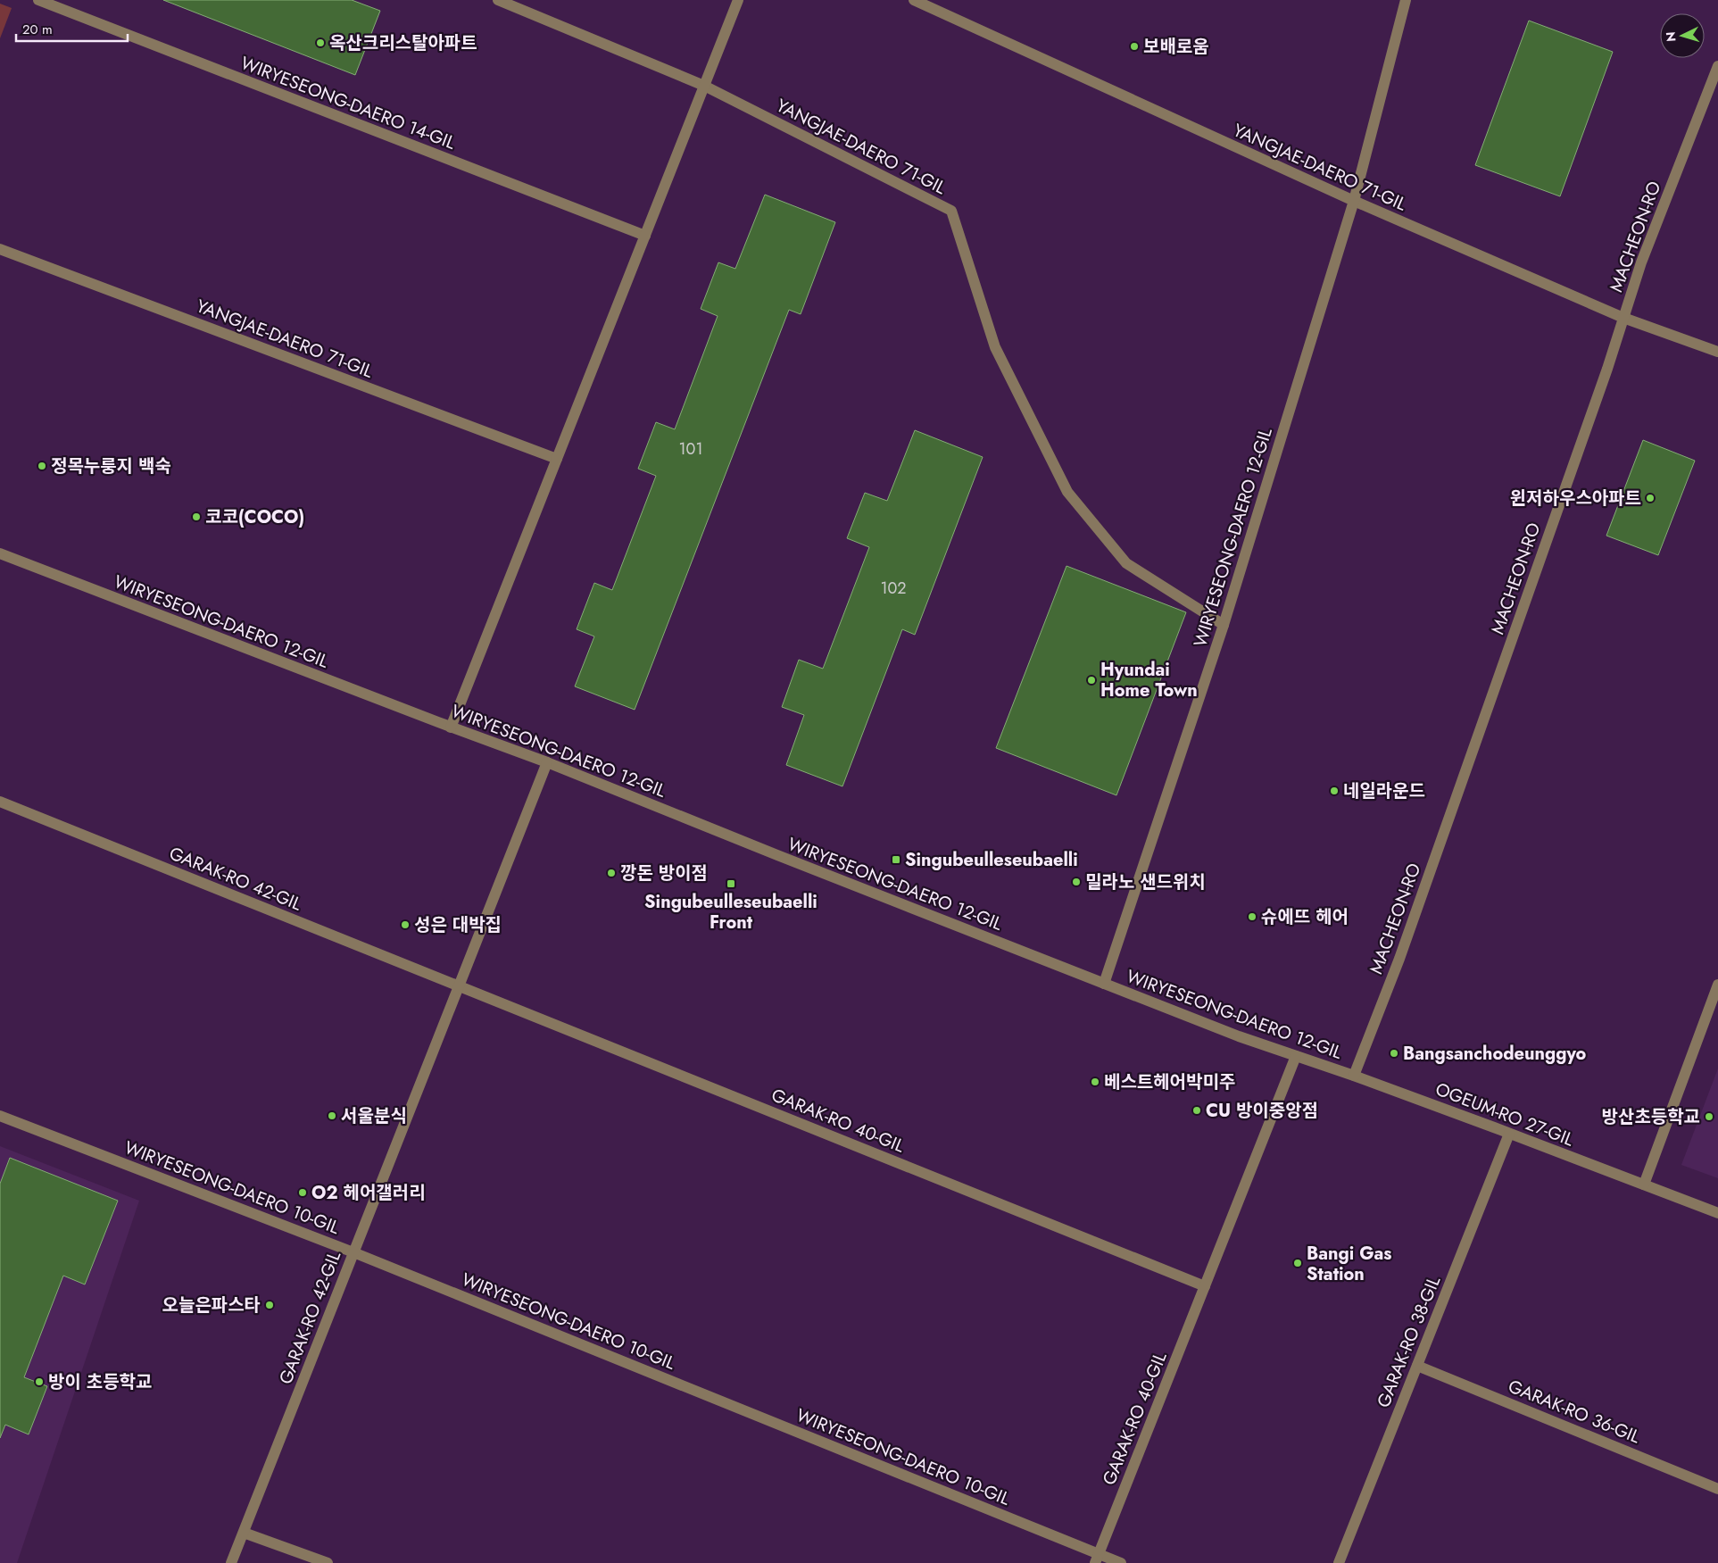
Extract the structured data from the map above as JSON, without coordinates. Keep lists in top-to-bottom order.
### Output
{
  "streets": {
    "street": [
      "WIRYESEONG-DAERO 14-GIL",
      "YANGJAE-DAERO 71-GIL",
      "MACHEON-RO",
      "WIRYESEONG-DAERO 12-GIL",
      "GARAK-RO 42-GIL",
      "OGEUM-RO 27-GIL",
      "GARAK-RO 40-GIL",
      "WIRYESEONG-DAERO 10-GIL",
      "GARAK-RO 38-GIL",
      "GARAK-RO 36-GIL"
    ]
  },
  "crossings": [
    ["YANGJAE-DAERO 71-GIL", "MACHEON-RO"],
    ["YANGJAE-DAERO 71-GIL", "WIRYESEONG-DAERO 12-GIL"],
    ["MACHEON-RO", "WIRYESEONG-DAERO 12-GIL"],
    ["MACHEON-RO", "OGEUM-RO 27-GIL"],
    ["WIRYESEONG-DAERO 12-GIL", "GARAK-RO 42-GIL"],
    ["WIRYESEONG-DAERO 12-GIL", "OGEUM-RO 27-GIL"],
    ["WIRYESEONG-DAERO 12-GIL", "GARAK-RO 40-GIL"],
    ["GARAK-RO 42-GIL", "GARAK-RO 40-GIL"],
    ["GARAK-RO 42-GIL", "WIRYESEONG-DAERO 10-GIL"],
    ["OGEUM-RO 27-GIL", "GARAK-RO 38-GIL"],
    ["GARAK-RO 40-GIL", "WIRYESEONG-DAERO 10-GIL"],
    ["GARAK-RO 38-GIL", "GARAK-RO 36-GIL"]
  ],
  "places": {
    "other": [
      "옥산크리스탈아파트",
      "보배로움",
      "정목누룽지 백숙",
      "윈저하우스아파트",
      "코코(COCO)",
      "Hyundai Home Town",
      "네일라운드",
      "깡돈 방이점",
      "밀라노 샌드위치",
      "슈에뜨 헤어",
      "성은 대박집",
      "Bangsanchodeunggyo",
      "베스트헤어박미주",
      "CU 방이중앙점",
      "서울분식",
      "방산초등학교",
      "O2 헤어갤러리",
      "Bangi Gas Station",
      "오늘은파스타",
      "방이 초등학교"
    ],
    "transit": ["Singubeulleseubaelli", "Singubeulleseubaelli Front"]
  },
  "house_numbers": ["101", "102"],
  "scale_bar": "20 m",
  "north": "left"
}
